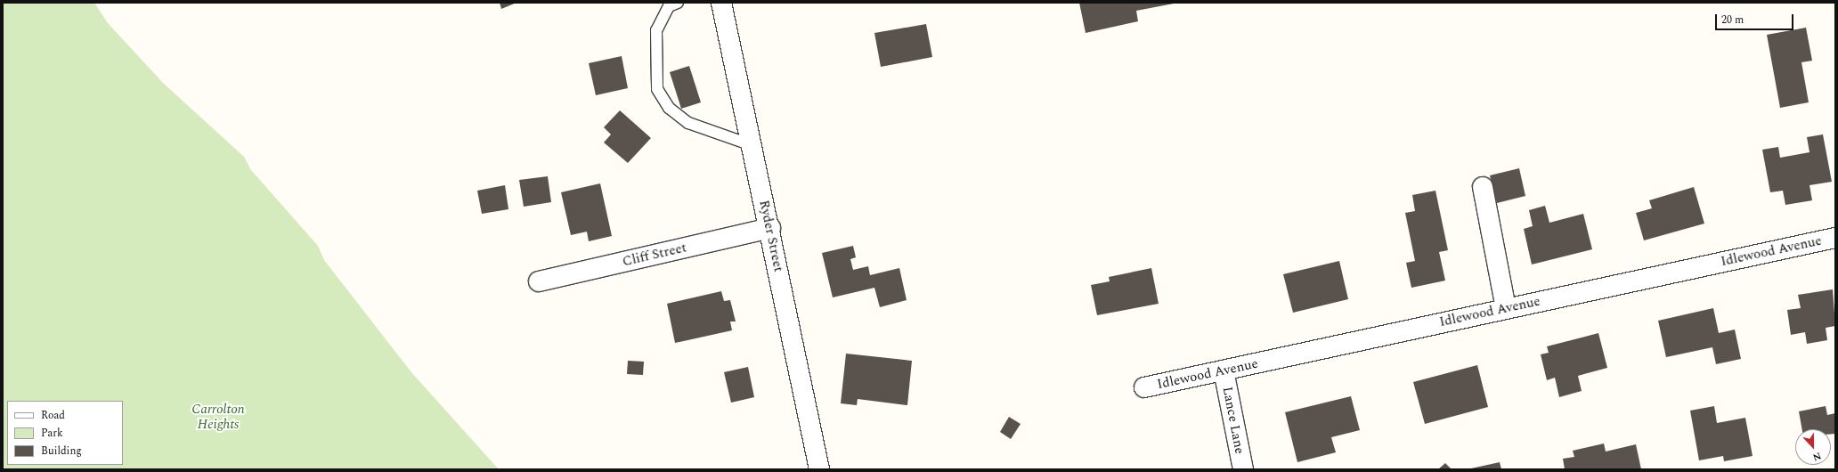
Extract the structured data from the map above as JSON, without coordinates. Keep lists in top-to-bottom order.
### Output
{
  "streets": {
    "street": [
      "Ryder Street",
      "Idlewood Avenue",
      "Cliff Street",
      "Lance Lane"
    ]
  },
  "crossings": [
    ["Ryder Street", "Cliff Street"],
    ["Idlewood Avenue", "Lance Lane"]
  ],
  "parks": ["Carrolton Heights"],
  "legend": ["Road", "Park", "Building"],
  "scale_bar": "20 m",
  "north": "bottom"
}
